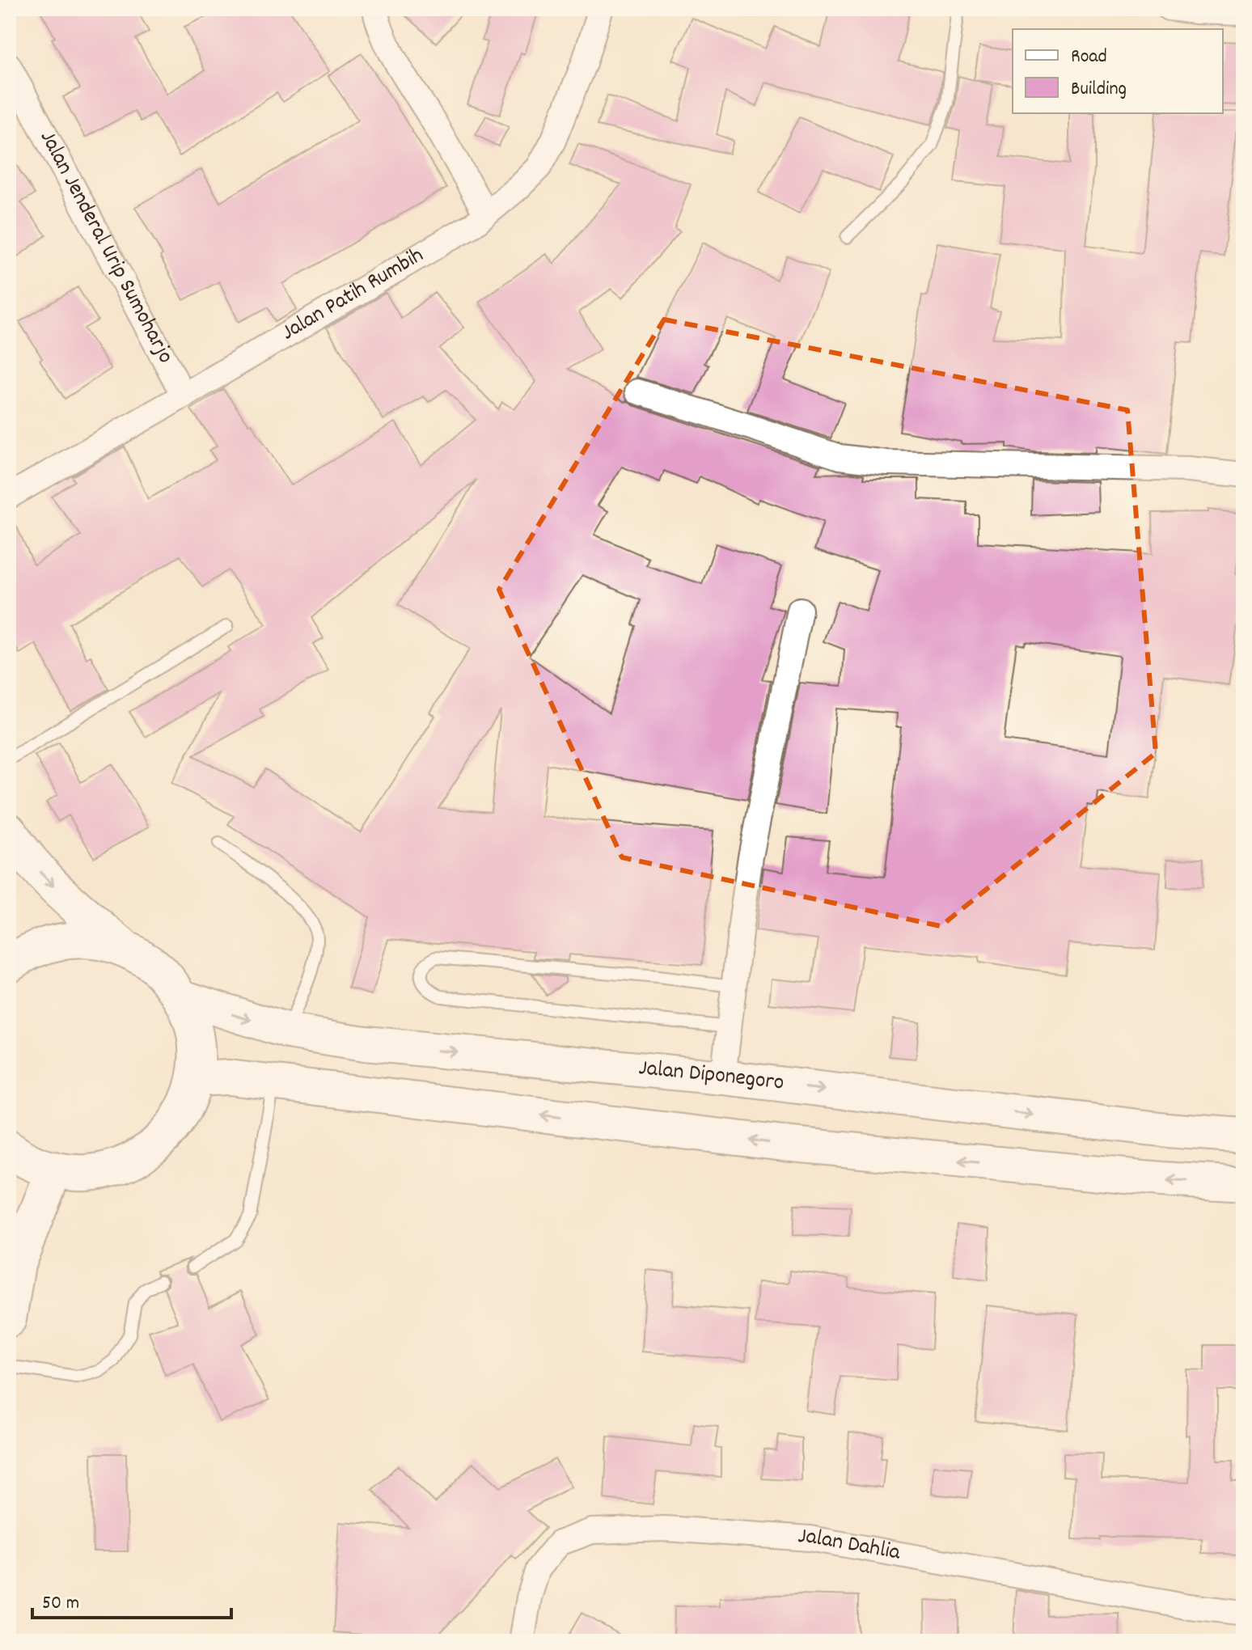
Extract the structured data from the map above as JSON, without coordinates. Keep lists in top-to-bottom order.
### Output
{
  "streets": {
    "main road": ["Jalan Diponegoro"],
    "street": ["Jalan Jenderal Urip Sumoharjo", "Jalan Patih Rumbih", "Jalan Dahlia"]
  },
  "crossings": [
    ["Jalan Jenderal Urip Sumoharjo", "Jalan Patih Rumbih"]
  ],
  "legend": ["Road", "Building"],
  "scale_bar": "50 m"
}
